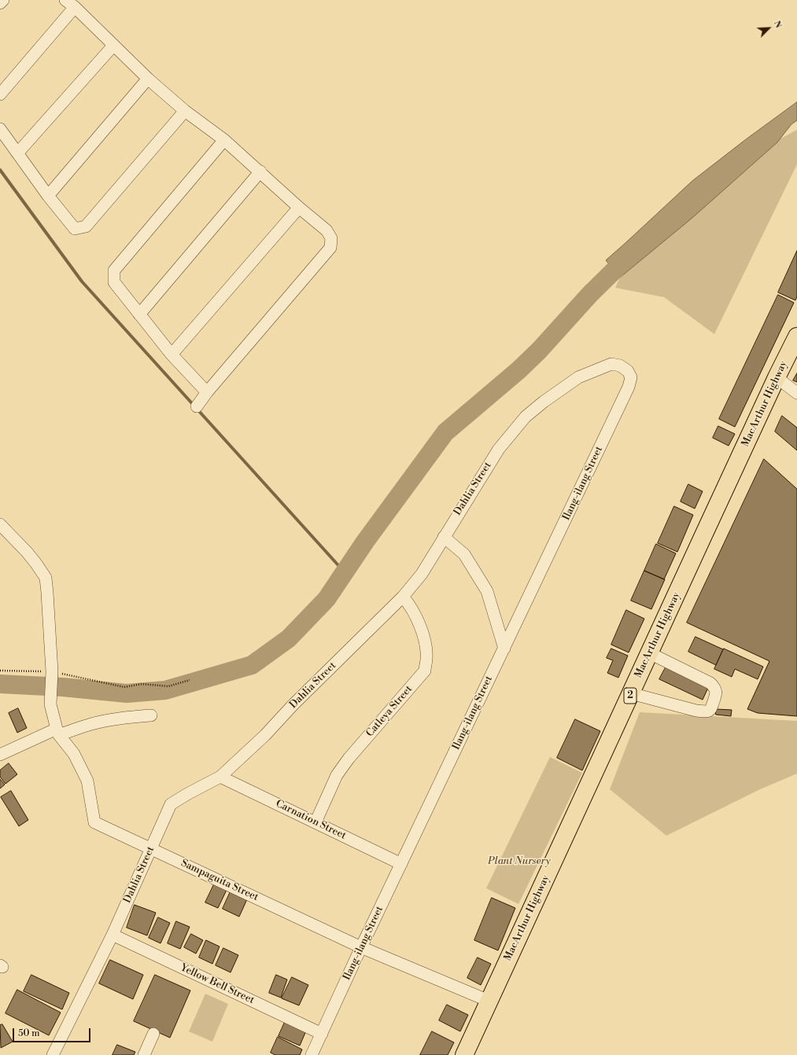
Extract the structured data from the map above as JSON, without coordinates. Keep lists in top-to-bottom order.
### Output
{
  "streets": {
    "highway": ["MacArthur Highway", "2"],
    "street": [
      "Ilang-ilang Street",
      "Dahlia Street",
      "Catleya Street",
      "Carnation Street",
      "Sampaguita Street",
      "Yellow Bell Street"
    ]
  },
  "crossings": [
    ["MacArthur Highway", "Sampaguita Street"],
    ["Ilang-ilang Street", "Dahlia Street"],
    ["Ilang-ilang Street", "Carnation Street"],
    ["Ilang-ilang Street", "Sampaguita Street"],
    ["Ilang-ilang Street", "Yellow Bell Street"],
    ["Dahlia Street", "Catleya Street"],
    ["Dahlia Street", "Carnation Street"],
    ["Dahlia Street", "Sampaguita Street"],
    ["Dahlia Street", "Yellow Bell Street"],
    ["Catleya Street", "Carnation Street"]
  ],
  "parks": ["Plant Nursery"],
  "scale_bar": "50 m",
  "north": "top right"
}
